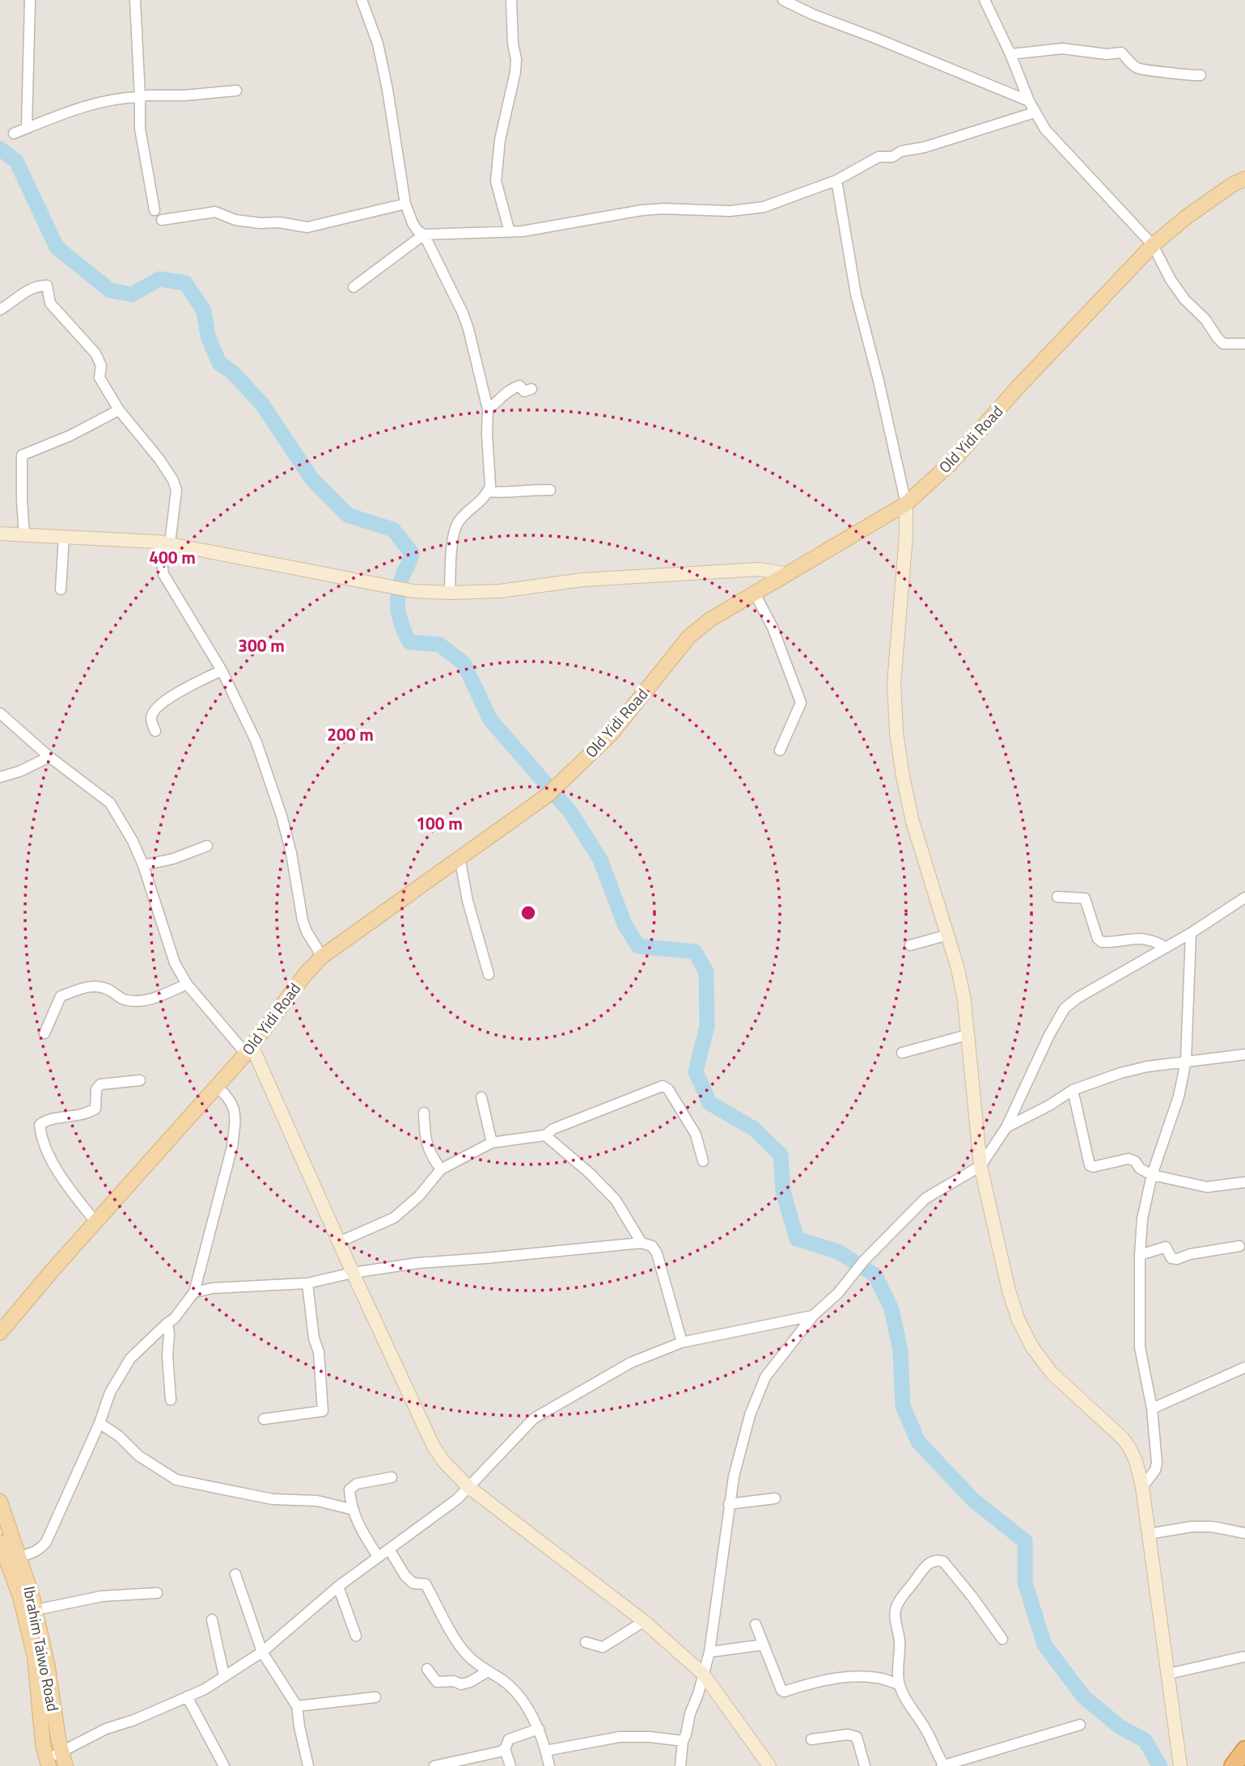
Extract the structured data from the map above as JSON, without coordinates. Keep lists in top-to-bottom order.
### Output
{
  "streets": {
    "main road": ["Old Yidi Road", "Ibrahim Taiwo Road"]
  },
  "rings": [
    "400 m",
    "300 m",
    "200 m",
    "100 m"
  ]
}
